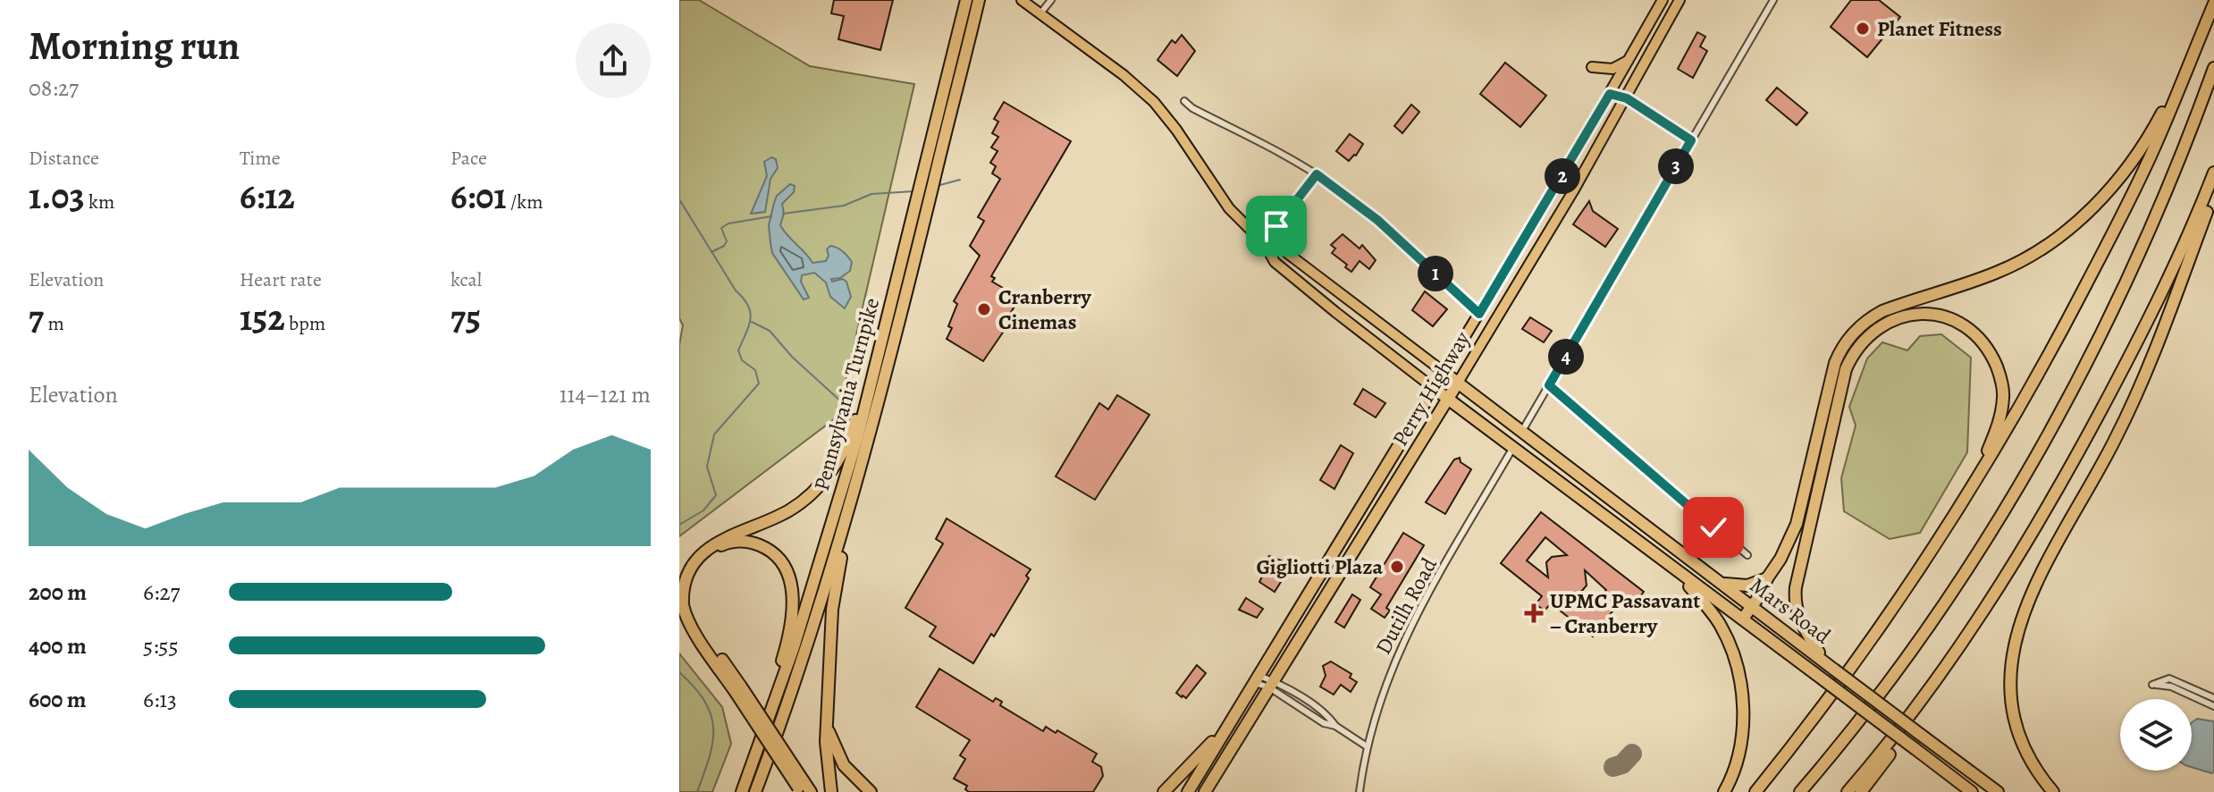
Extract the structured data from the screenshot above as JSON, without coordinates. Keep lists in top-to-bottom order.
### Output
{
  "streets": {
    "highway": ["Perry Highway", "Pennsylvania Turnpike", "Mars Road"],
    "street": ["Dutilh Road"]
  },
  "crossings": [
    ["Perry Highway", "Mars Road"],
    ["Dutilh Road", "Mars Road"]
  ],
  "places": {
    "other": ["Planet Fitness", "Cranberry Cinemas", "Gigliotti Plaza"],
    "health": ["UPMC Passavant – Cranberry"]
  },
  "page": {
    "heading": ["Morning run", "08:27"],
    "stats": [
      ["Distance", "1.03 km"],
      ["Time", "6:12"],
      ["Pace", "6:01 /km"],
      ["Elevation", "7 m"],
      ["Heart rate", "152 bpm"],
      ["kcal", "75"]
    ],
    "pins": [
      "3",
      "2",
      "1",
      "4"
    ],
    "chart": ["Elevation", "114–121 m"],
    "list": [
      {
        "name": "200 m",
        "note": "6:27"
      },
      {
        "name": "400 m",
        "note": "5:55"
      },
      {
        "name": "600 m",
        "note": "6:13"
      }
    ]
  }
}
